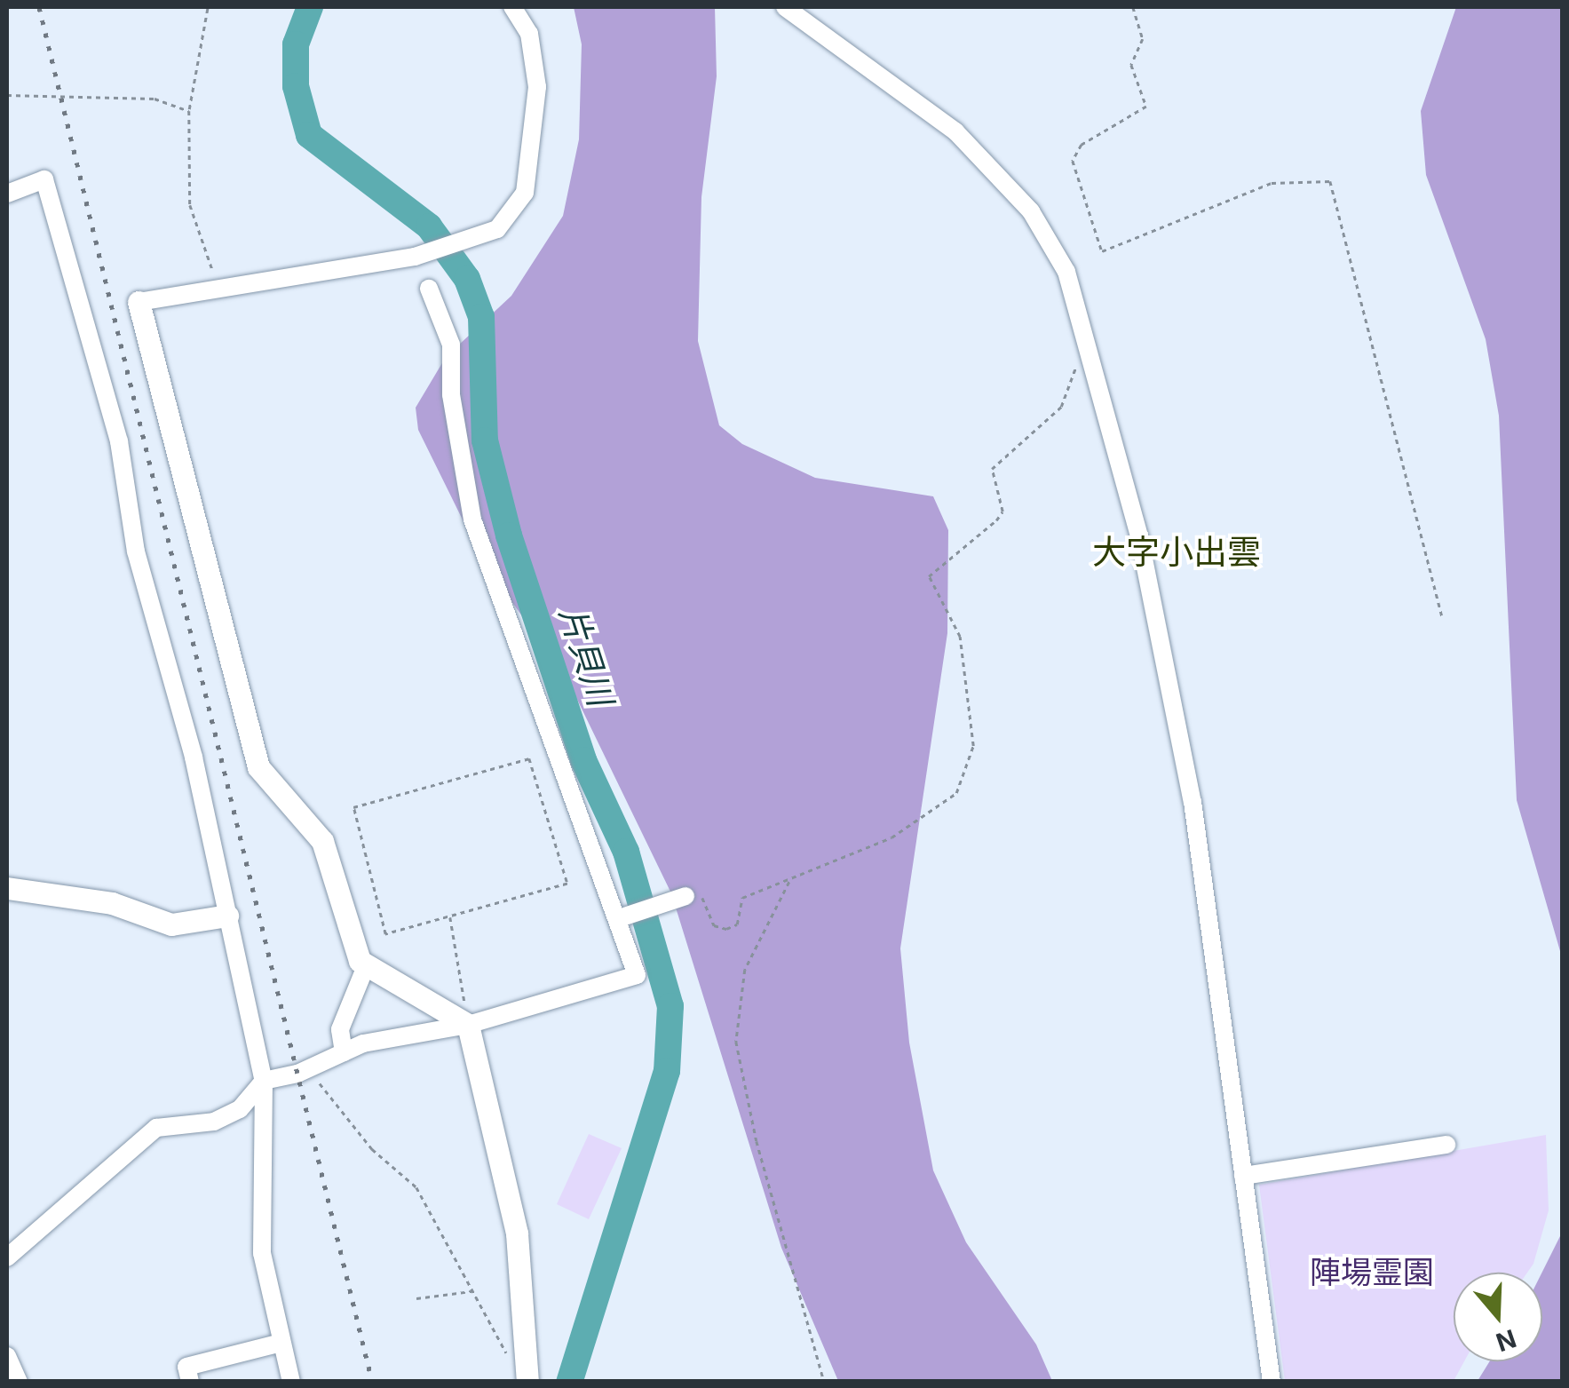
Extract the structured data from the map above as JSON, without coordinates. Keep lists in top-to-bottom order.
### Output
{
  "districts": ["大字小出雲"],
  "water": ["片貝川"],
  "parks": ["陣場霊園"],
  "north": "bottom"
}
